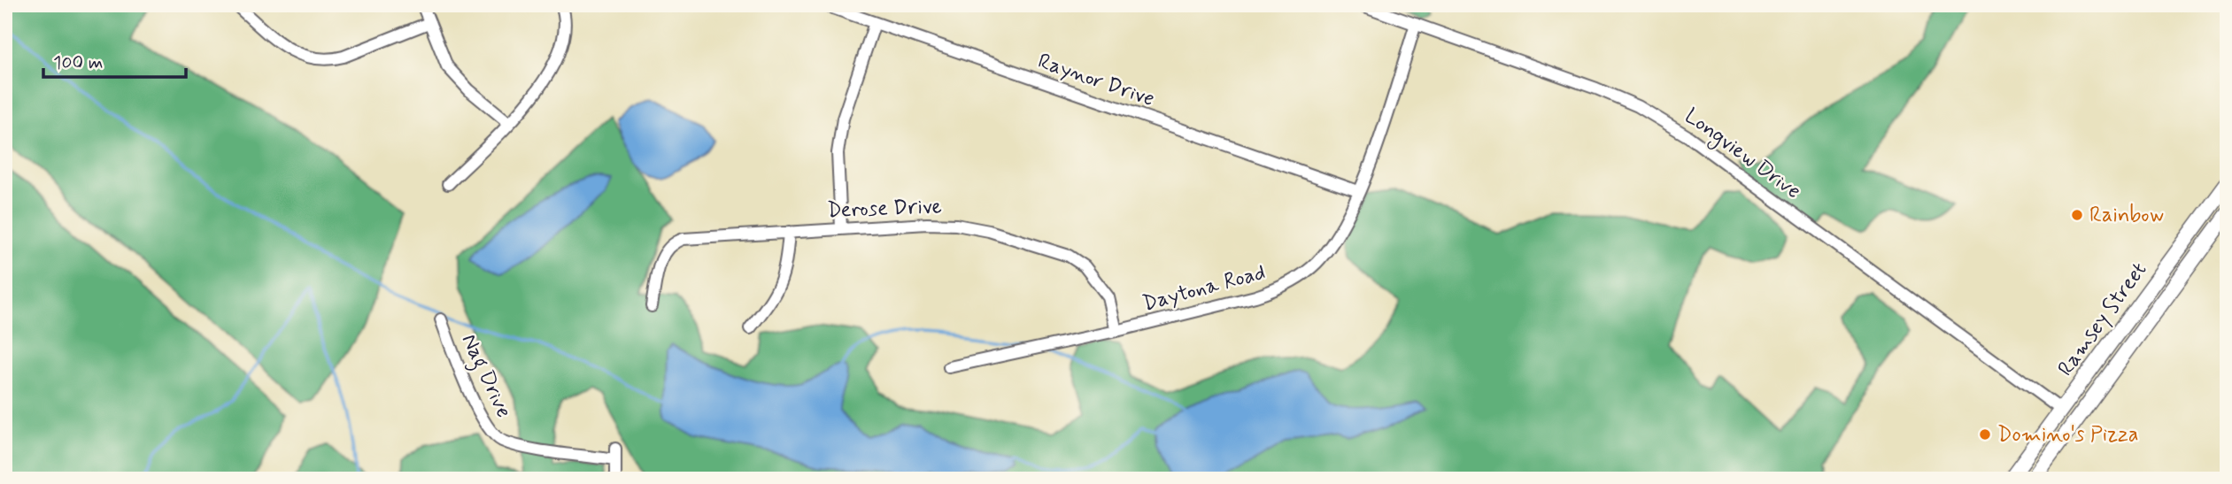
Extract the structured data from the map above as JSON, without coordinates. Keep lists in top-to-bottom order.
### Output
{
  "streets": {
    "main road": ["Ramsey Street"],
    "street": [
      "Raynor Drive",
      "Longview Drive",
      "Derose Drive",
      "Daytona Road",
      "Nag Drive"
    ]
  },
  "crossings": [
    ["Raynor Drive", "Daytona Road"],
    ["Longview Drive", "Daytona Road"],
    ["Longview Drive", "Ramsey Street"],
    ["Derose Drive", "Daytona Road"]
  ],
  "places": ["Rainbow", "Domino's Pizza"],
  "scale_bar": "100 m"
}
